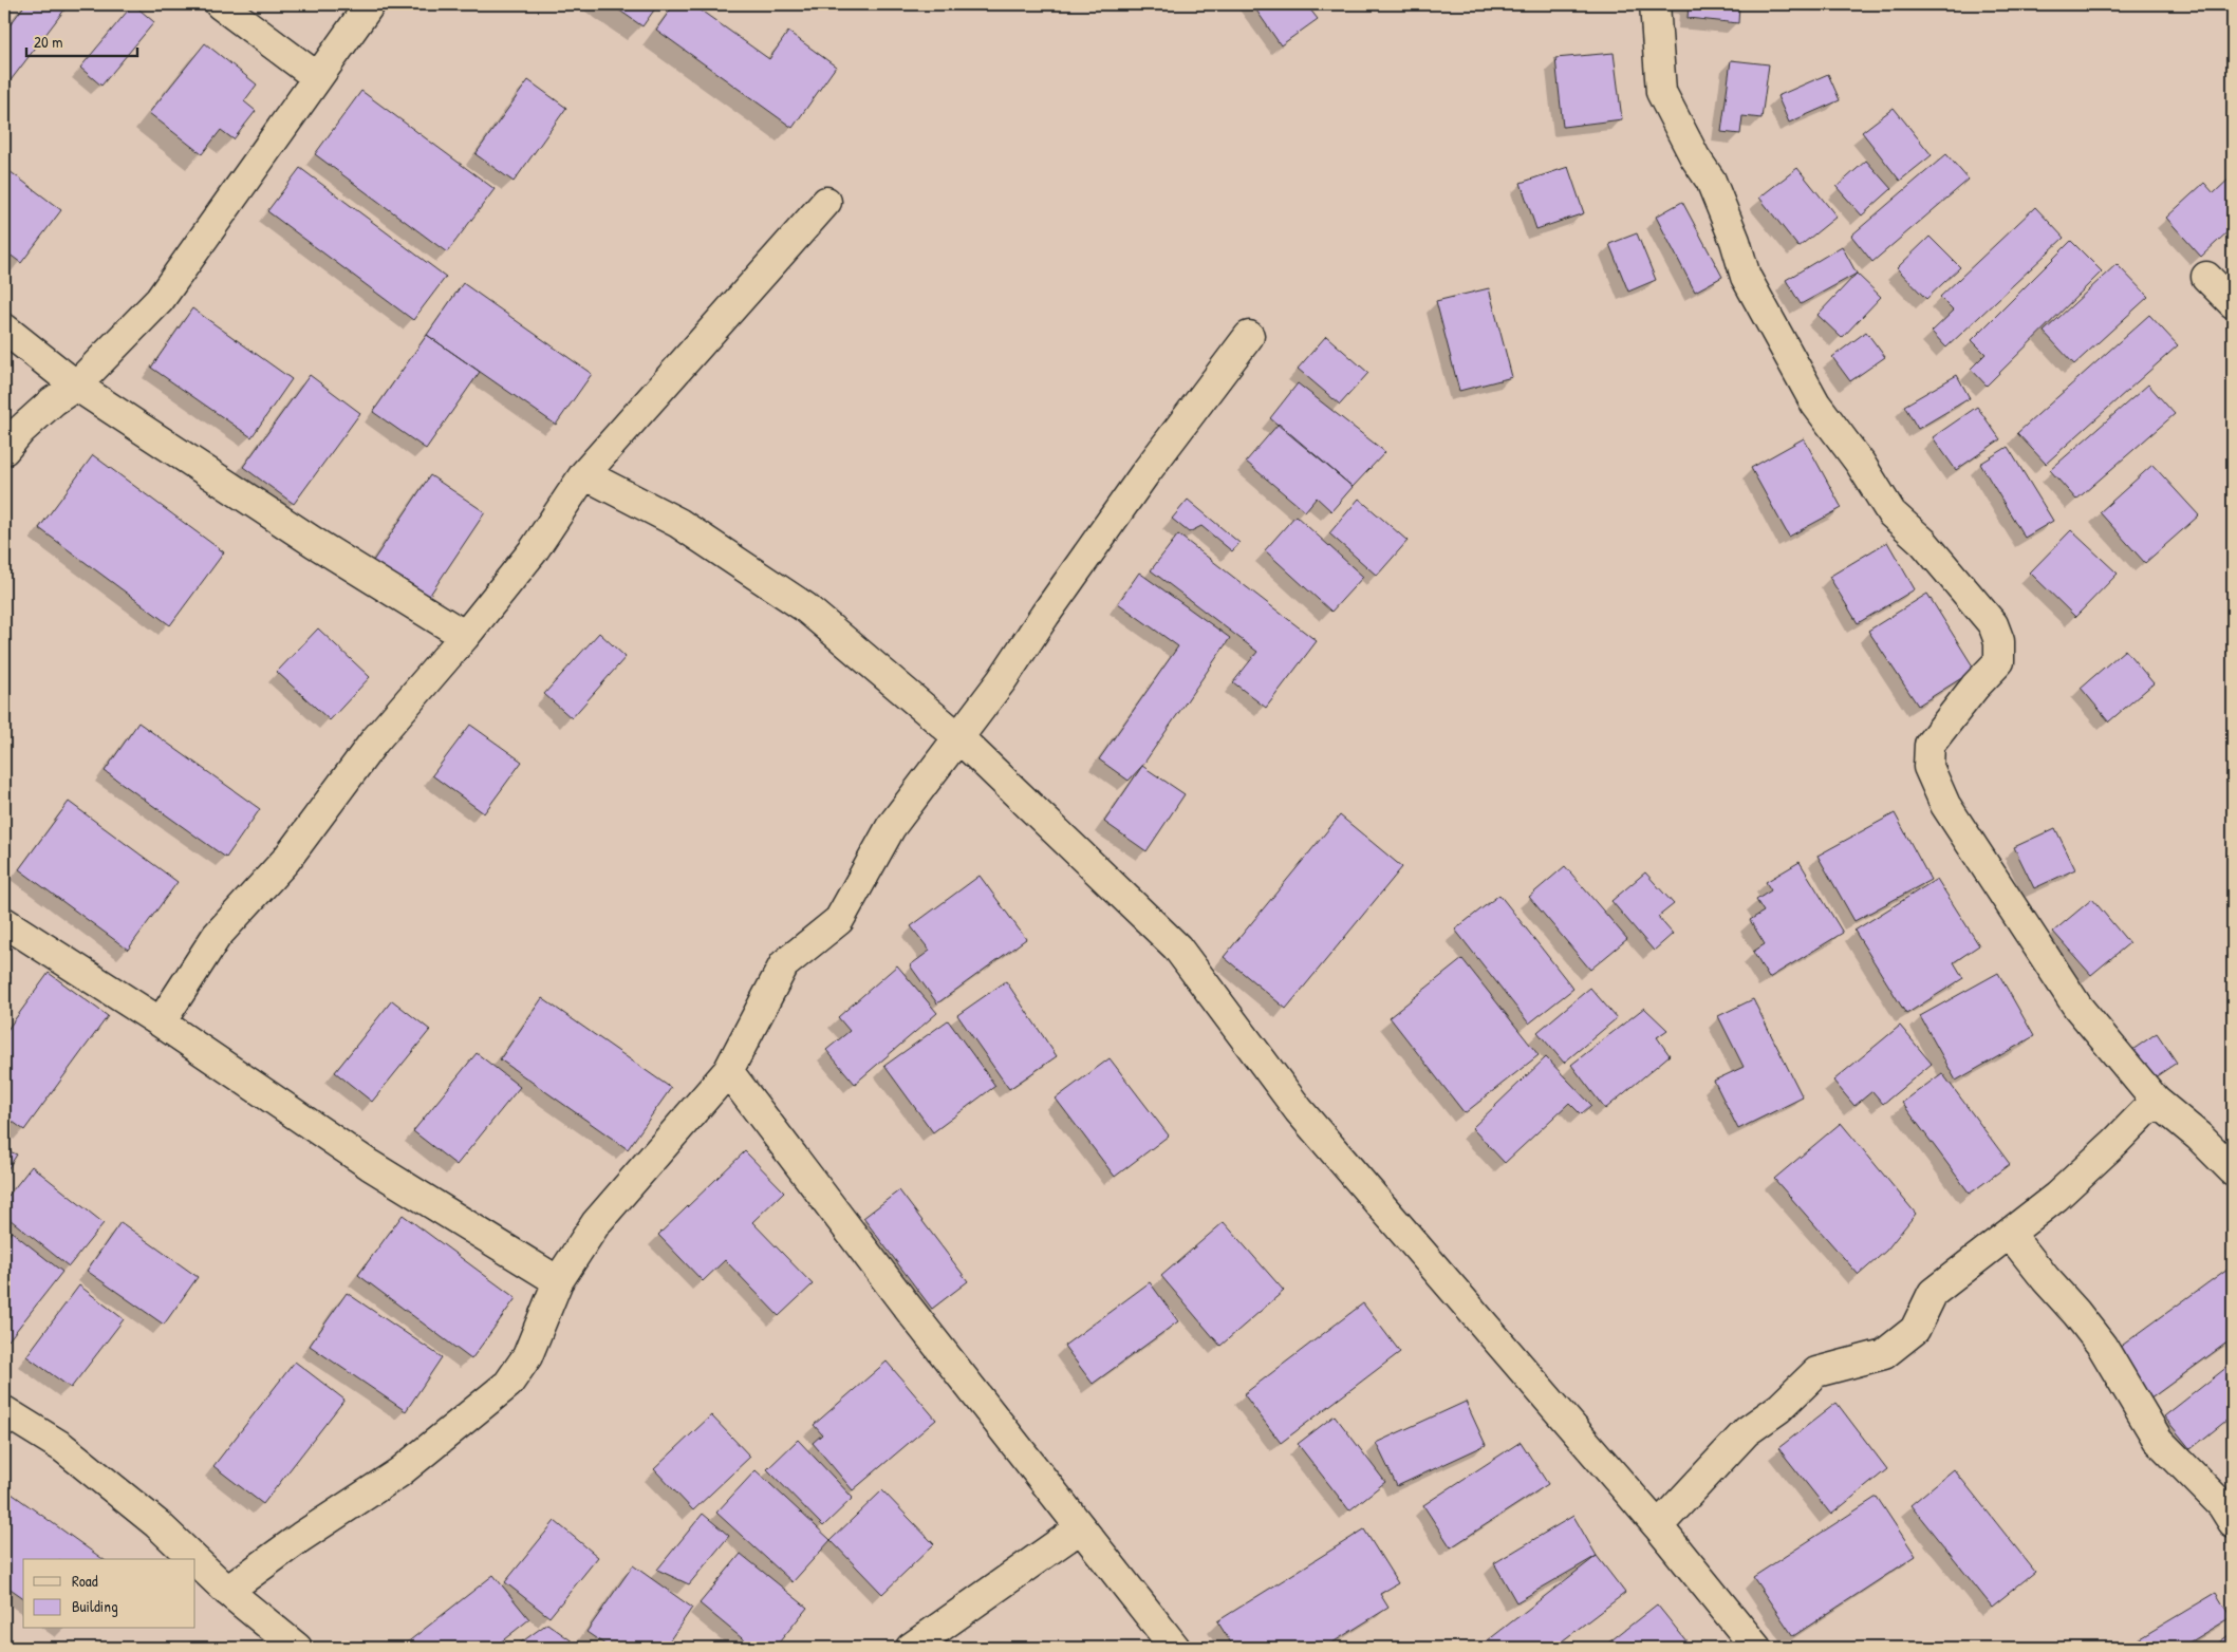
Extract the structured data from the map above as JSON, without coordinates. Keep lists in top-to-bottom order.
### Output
{
  "legend": ["Road", "Building"],
  "scale_bar": "20 m"
}
